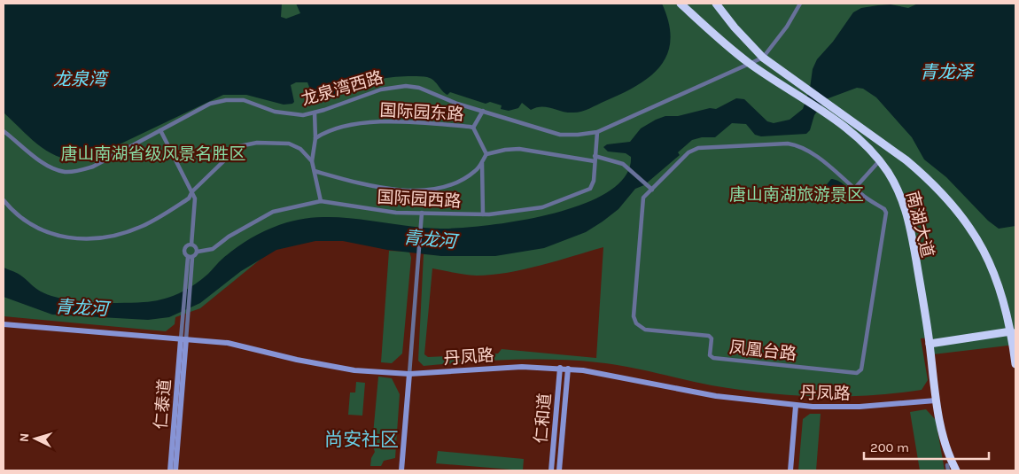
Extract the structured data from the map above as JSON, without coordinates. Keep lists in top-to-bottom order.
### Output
{
  "streets": {
    "highway": ["南湖大道"],
    "main road": ["丹凤路", "仁泰道", "仁和道"],
    "street": [
      "龙泉湾西路",
      "国际园东路",
      "国际园西路",
      "凤凰台路"
    ]
  },
  "crossings": [
    ["龙泉湾西路", "国际园西路"],
    ["龙泉湾西路", "南湖大道"],
    ["南湖大道", "丹凤路"],
    ["丹凤路", "仁泰道"],
    ["丹凤路", "仁和道"]
  ],
  "districts": ["尚安社区"],
  "water": ["青龙泽", "龙泉湾", "青龙河"],
  "parks": ["唐山南湖省级风景名胜区", "唐山南湖旅游景区"],
  "scale_bar": "200 m",
  "north": "left"
}
